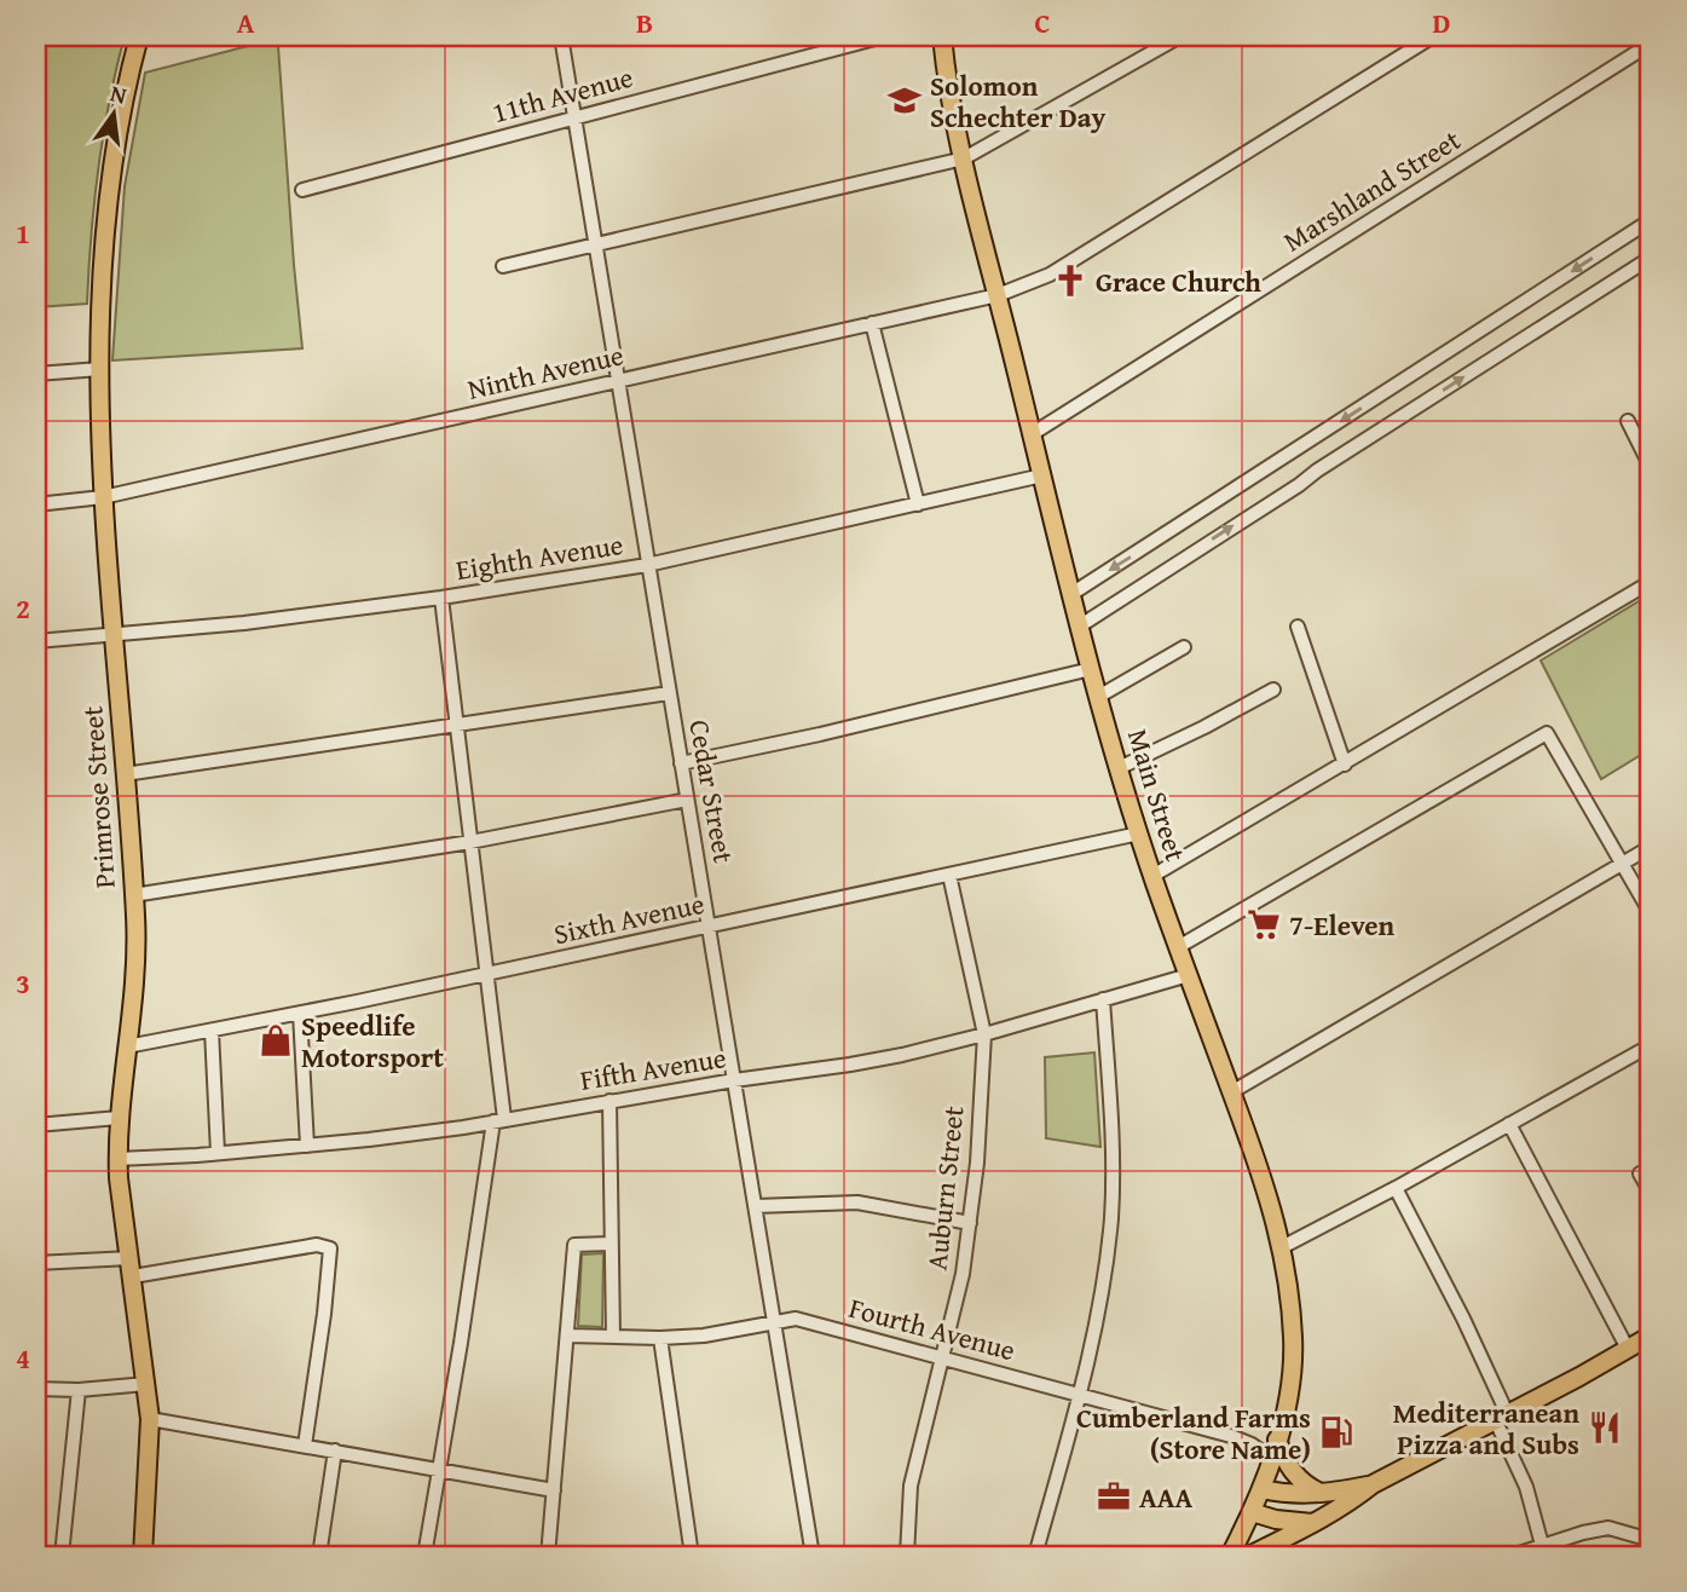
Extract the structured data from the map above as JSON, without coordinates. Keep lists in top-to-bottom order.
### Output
{
  "streets": {
    "main road": ["Main Street", "Primrose Street"],
    "street": [
      "11th Avenue",
      "Marshland Street",
      "Ninth Avenue",
      "Eighth Avenue",
      "Cedar Street",
      "Sixth Avenue",
      "Fifth Avenue",
      "Auburn Street",
      "Fourth Avenue"
    ]
  },
  "crossings": [
    ["11th Avenue", "Cedar Street"],
    ["Marshland Street", "Main Street"],
    ["Ninth Avenue", "Cedar Street"],
    ["Ninth Avenue", "Main Street"],
    ["Ninth Avenue", "Primrose Street"],
    ["Eighth Avenue", "Cedar Street"],
    ["Eighth Avenue", "Main Street"],
    ["Eighth Avenue", "Primrose Street"],
    ["Cedar Street", "Sixth Avenue"],
    ["Cedar Street", "Fifth Avenue"],
    ["Cedar Street", "Fourth Avenue"],
    ["Main Street", "Sixth Avenue"],
    ["Main Street", "Fifth Avenue"],
    ["Main Street", "Fourth Avenue"],
    ["Primrose Street", "Sixth Avenue"],
    ["Primrose Street", "Fifth Avenue"],
    ["Sixth Avenue", "Auburn Street"],
    ["Fifth Avenue", "Auburn Street"],
    ["Auburn Street", "Fourth Avenue"]
  ],
  "places": {
    "school or university": ["Solomon Schechter Day"],
    "church": ["Grace Church"],
    "supermarket": ["7-Eleven"],
    "shop": ["Speedlife Motorsport"],
    "restaurant": ["Mediterranean Pizza and Subs"],
    "fuel station": ["Cumberland Farms (Store Name)"],
    "office": ["AAA"]
  },
  "north": "top",
  "grid": {
    "columns": [
      "A",
      "B",
      "C",
      "D"
    ],
    "rows": [
      "1",
      "2",
      "3",
      "4"
    ]
  }
}
